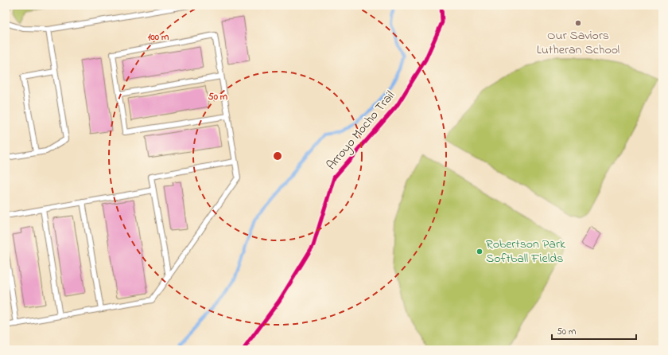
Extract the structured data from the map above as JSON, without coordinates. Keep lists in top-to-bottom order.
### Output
{
  "streets": {
    "cycle path": ["Arroyo Mocho Trail"]
  },
  "places": ["Our Saviors Lutheran School", "Robertson Park Softball Fields"],
  "scale_bar": "50 m",
  "rings": ["100 m", "50 m"]
}
